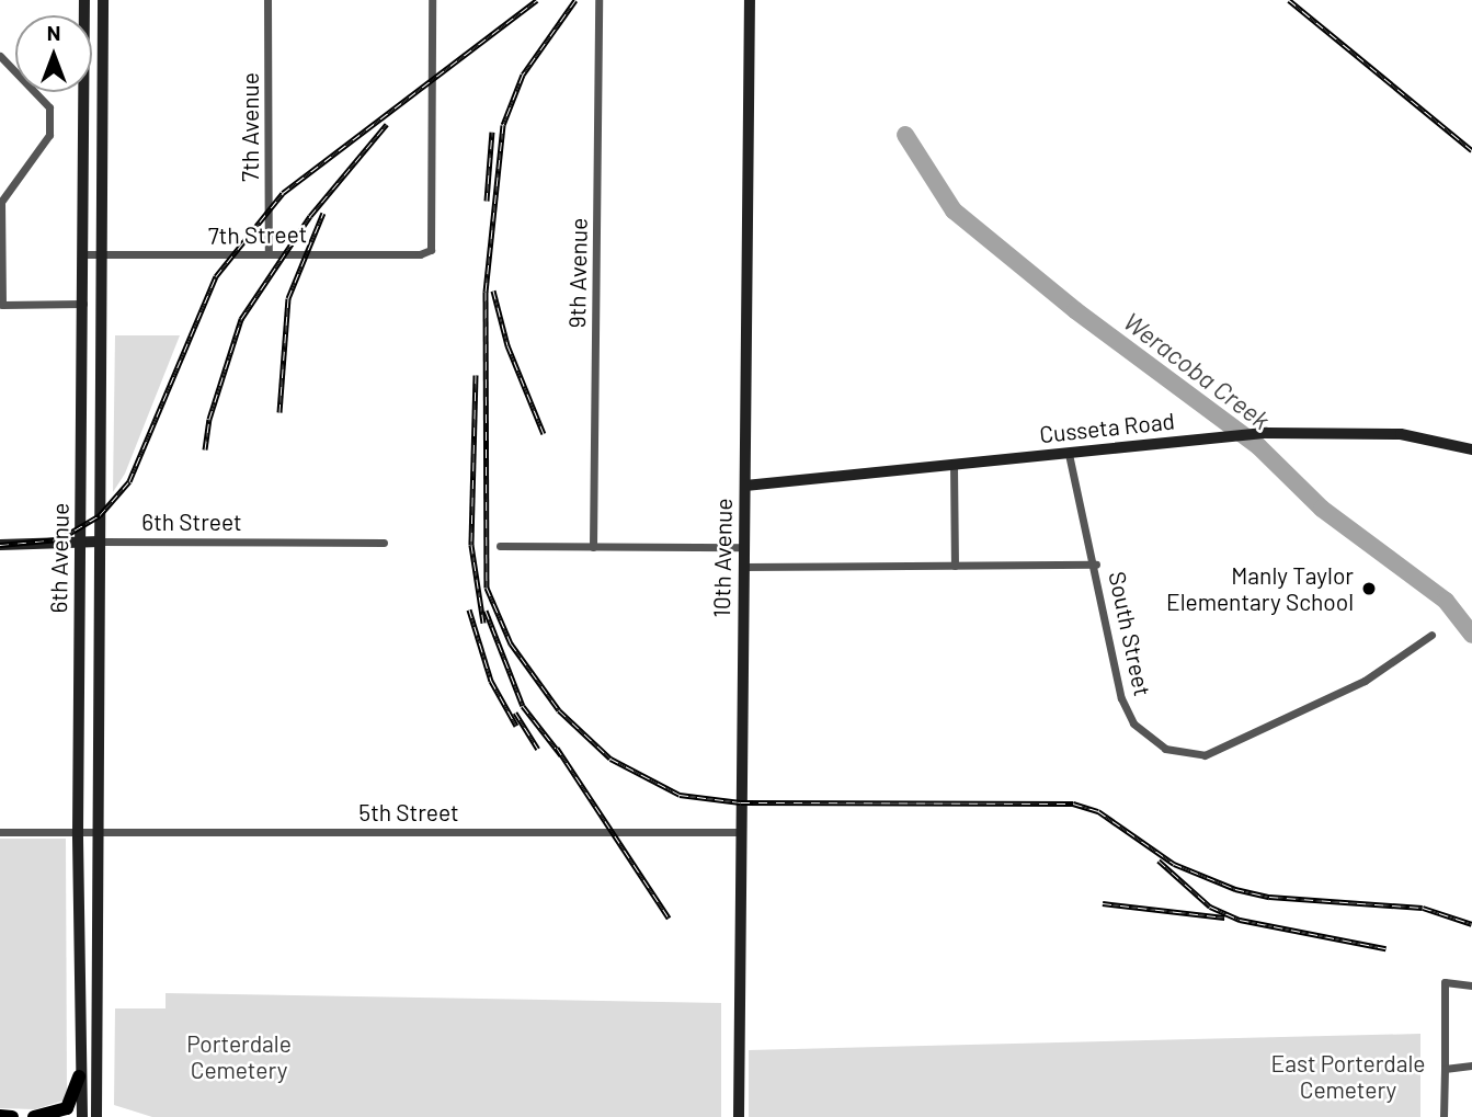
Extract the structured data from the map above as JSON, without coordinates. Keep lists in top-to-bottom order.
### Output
{
  "streets": {
    "main road": [
      "Cusseta Road",
      "6th Street",
      "6th Avenue",
      "10th Avenue"
    ],
    "street": [
      "7th Avenue",
      "7th Street",
      "9th Avenue",
      "South Street",
      "5th Street"
    ]
  },
  "crossings": [
    ["7th Avenue", "7th Street"],
    ["7th Street", "6th Avenue"],
    ["Cusseta Road", "10th Avenue"],
    ["6th Street", "6th Avenue"],
    ["6th Avenue", "5th Street"],
    ["10th Avenue", "South Street"],
    ["10th Avenue", "5th Street"]
  ],
  "water": ["Weracoba Creek"],
  "parks": ["Porterdale Cemetery", "East Porterdale Cemetery"],
  "places": ["Manly Taylor Elementary School"],
  "north": "top"
}
